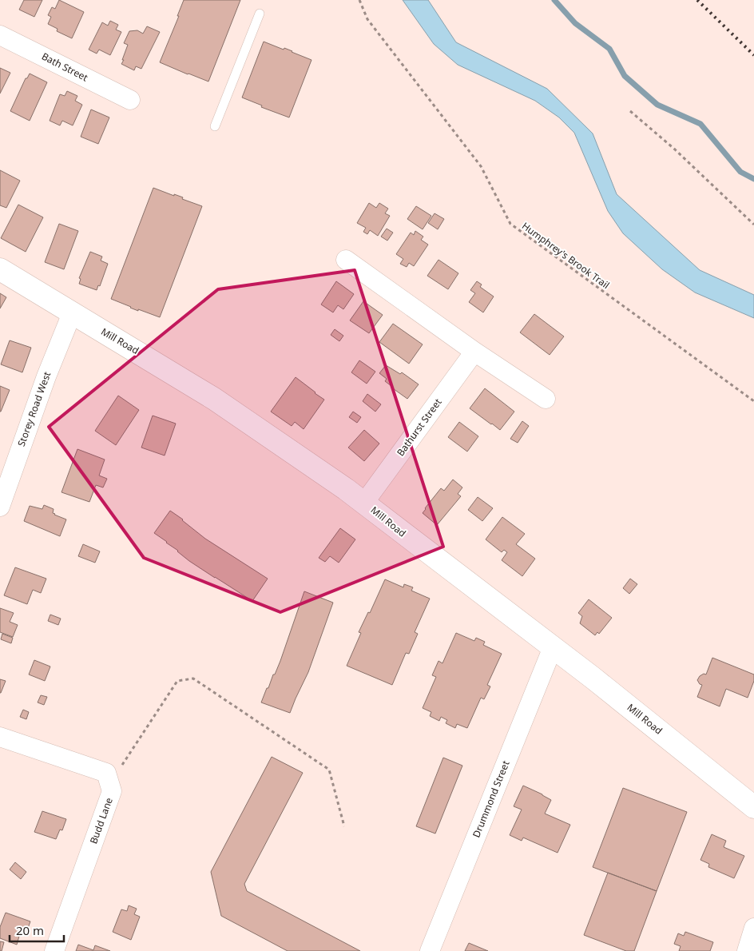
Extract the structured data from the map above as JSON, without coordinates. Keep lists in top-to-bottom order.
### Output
{
  "streets": {
    "street": [
      "Bath Street",
      "Mill Road",
      "Storey Road West",
      "Bathurst Street",
      "Drummond Street",
      "Budd Lane"
    ],
    "path": ["Humphrey's Brook Trail"]
  },
  "crossings": [
    ["Mill Road", "Storey Road West"],
    ["Mill Road", "Bathurst Street"],
    ["Mill Road", "Drummond Street"]
  ],
  "scale_bar": "20 m"
}
